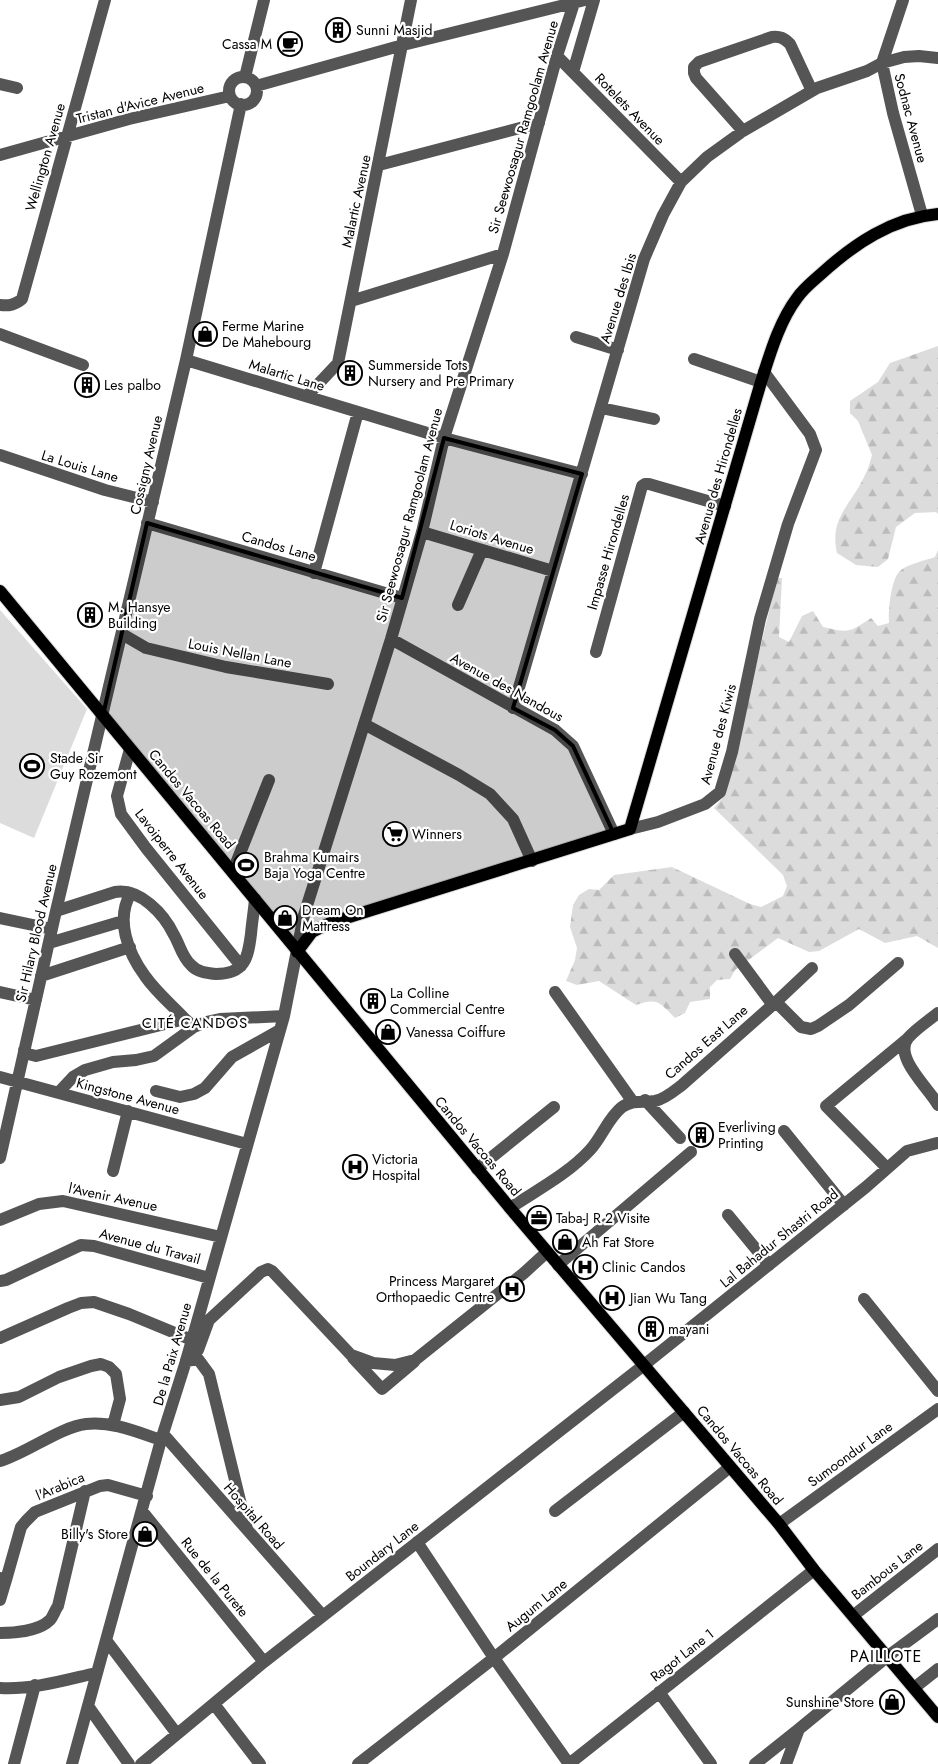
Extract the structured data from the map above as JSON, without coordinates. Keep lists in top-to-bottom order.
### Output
{
  "streets": {
    "main road": ["Avenue des Hirondelles", "Avenue des Kiwis", "Candos Vacoas Road"],
    "street": [
      "Tristan d'Avice Avenue",
      "Rotelets Avenue",
      "Sodnac Avenue",
      "Sir Seewoosagur Ramgoolam Avenue",
      "Wellington Avenue",
      "Malartic Avenue",
      "Avenue des Ibis",
      "Malartic Lane",
      "Cossigny Avenue",
      "La Louis Lane",
      "Loriots Avenue",
      "Candos Lane",
      "Impasse Hirondelles",
      "Louis Nellan Lane",
      "Avenue des Nandous",
      "Lavoiperre Avenue",
      "Sir Hilary Blood Avenue",
      "Candos East Lane",
      "Kingstone Avenue",
      "l'Avenir Avenue",
      "Lal Bahadur Shastri Road",
      "Avenue du Travail",
      "De la Paix Avenue",
      "Sumoondur Lane",
      "l'Arabica",
      "Hospital Road",
      "Boundary Lane",
      "Bambous Lane",
      "Rue de la Purete",
      "Augum Lane",
      "Ragot Lane 1"
    ]
  },
  "crossings": [
    ["Tristan d'Avice Avenue", "Wellington Avenue"],
    ["Tristan d'Avice Avenue", "Cossigny Avenue"],
    ["Rotelets Avenue", "Sir Seewoosagur Ramgoolam Avenue"],
    ["Rotelets Avenue", "Avenue des Ibis"],
    ["Sodnac Avenue", "Avenue des Ibis"],
    ["Sodnac Avenue", "Avenue des Hirondelles"],
    ["Sir Seewoosagur Ramgoolam Avenue", "Malartic Lane"],
    ["Sir Seewoosagur Ramgoolam Avenue", "Loriots Avenue"],
    ["Sir Seewoosagur Ramgoolam Avenue", "Candos Lane"],
    ["Sir Seewoosagur Ramgoolam Avenue", "Avenue des Nandous"],
    ["Sir Seewoosagur Ramgoolam Avenue", "Avenue des Kiwis"],
    ["Sir Seewoosagur Ramgoolam Avenue", "Candos Vacoas Road"],
    ["Sir Seewoosagur Ramgoolam Avenue", "De la Paix Avenue"],
    ["Malartic Avenue", "Malartic Lane"],
    ["Avenue des Ibis", "Malartic Lane"],
    ["Avenue des Ibis", "Loriots Avenue"],
    ["Avenue des Ibis", "Avenue des Nandous"],
    ["Malartic Lane", "Cossigny Avenue"],
    ["Cossigny Avenue", "La Louis Lane"],
    ["Cossigny Avenue", "Candos Lane"],
    ["Cossigny Avenue", "Louis Nellan Lane"],
    ["Cossigny Avenue", "Candos Vacoas Road"],
    ["Cossigny Avenue", "Sir Hilary Blood Avenue"],
    ["Avenue des Hirondelles", "Impasse Hirondelles"],
    ["Avenue des Hirondelles", "Avenue des Kiwis"],
    ["Avenue des Nandous", "Avenue des Kiwis"],
    ["Avenue des Kiwis", "Candos Vacoas Road"],
    ["Avenue des Kiwis", "De la Paix Avenue"],
    ["Candos Vacoas Road", "Lavoiperre Avenue"],
    ["Candos Vacoas Road", "Sir Hilary Blood Avenue"],
    ["Candos Vacoas Road", "Candos East Lane"],
    ["Candos Vacoas Road", "Lal Bahadur Shastri Road"],
    ["Candos Vacoas Road", "De la Paix Avenue"],
    ["Candos Vacoas Road", "Sumoondur Lane"],
    ["Candos Vacoas Road", "Boundary Lane"],
    ["Candos Vacoas Road", "Bambous Lane"],
    ["Candos Vacoas Road", "Augum Lane"],
    ["Candos Vacoas Road", "Ragot Lane 1"],
    ["Sir Hilary Blood Avenue", "Kingstone Avenue"],
    ["Kingstone Avenue", "De la Paix Avenue"],
    ["l'Avenir Avenue", "De la Paix Avenue"],
    ["Lal Bahadur Shastri Road", "Boundary Lane"],
    ["Avenue du Travail", "De la Paix Avenue"],
    ["De la Paix Avenue", "l'Arabica"],
    ["De la Paix Avenue", "Hospital Road"],
    ["De la Paix Avenue", "Rue de la Purete"],
    ["Hospital Road", "Boundary Lane"],
    ["Boundary Lane", "Rue de la Purete"]
  ],
  "districts": ["CITÉ CANDOS", "PAILLOTE"],
  "places": {
    "building": [
      "Sunni Masjid",
      "Summerside Tots Nursery and Pre Primary",
      "Les palbo",
      "M. Hansye Building",
      "La Colline Commercial Centre",
      "Everliving Printing",
      "mayani"
    ],
    "cafe": ["Cassa M"],
    "shop": [
      "Ferme Marine De Mahebourg",
      "Dream On Mattress",
      "Vanessa Coiffure",
      "Ah Fat Store",
      "Billy's Store",
      "Sunshine Store"
    ],
    "sports": ["Stade Sir Guy Rozemont", "Brahma Kumairs Baja Yoga Centre"],
    "supermarket": ["Winners"],
    "hospital": [
      "Victoria Hospital",
      "Clinic Candos",
      "Princess Margaret Orthopaedic Centre",
      "Jian Wu Tang"
    ],
    "office": ["Taba-J R 2 Visite"]
  }
}
